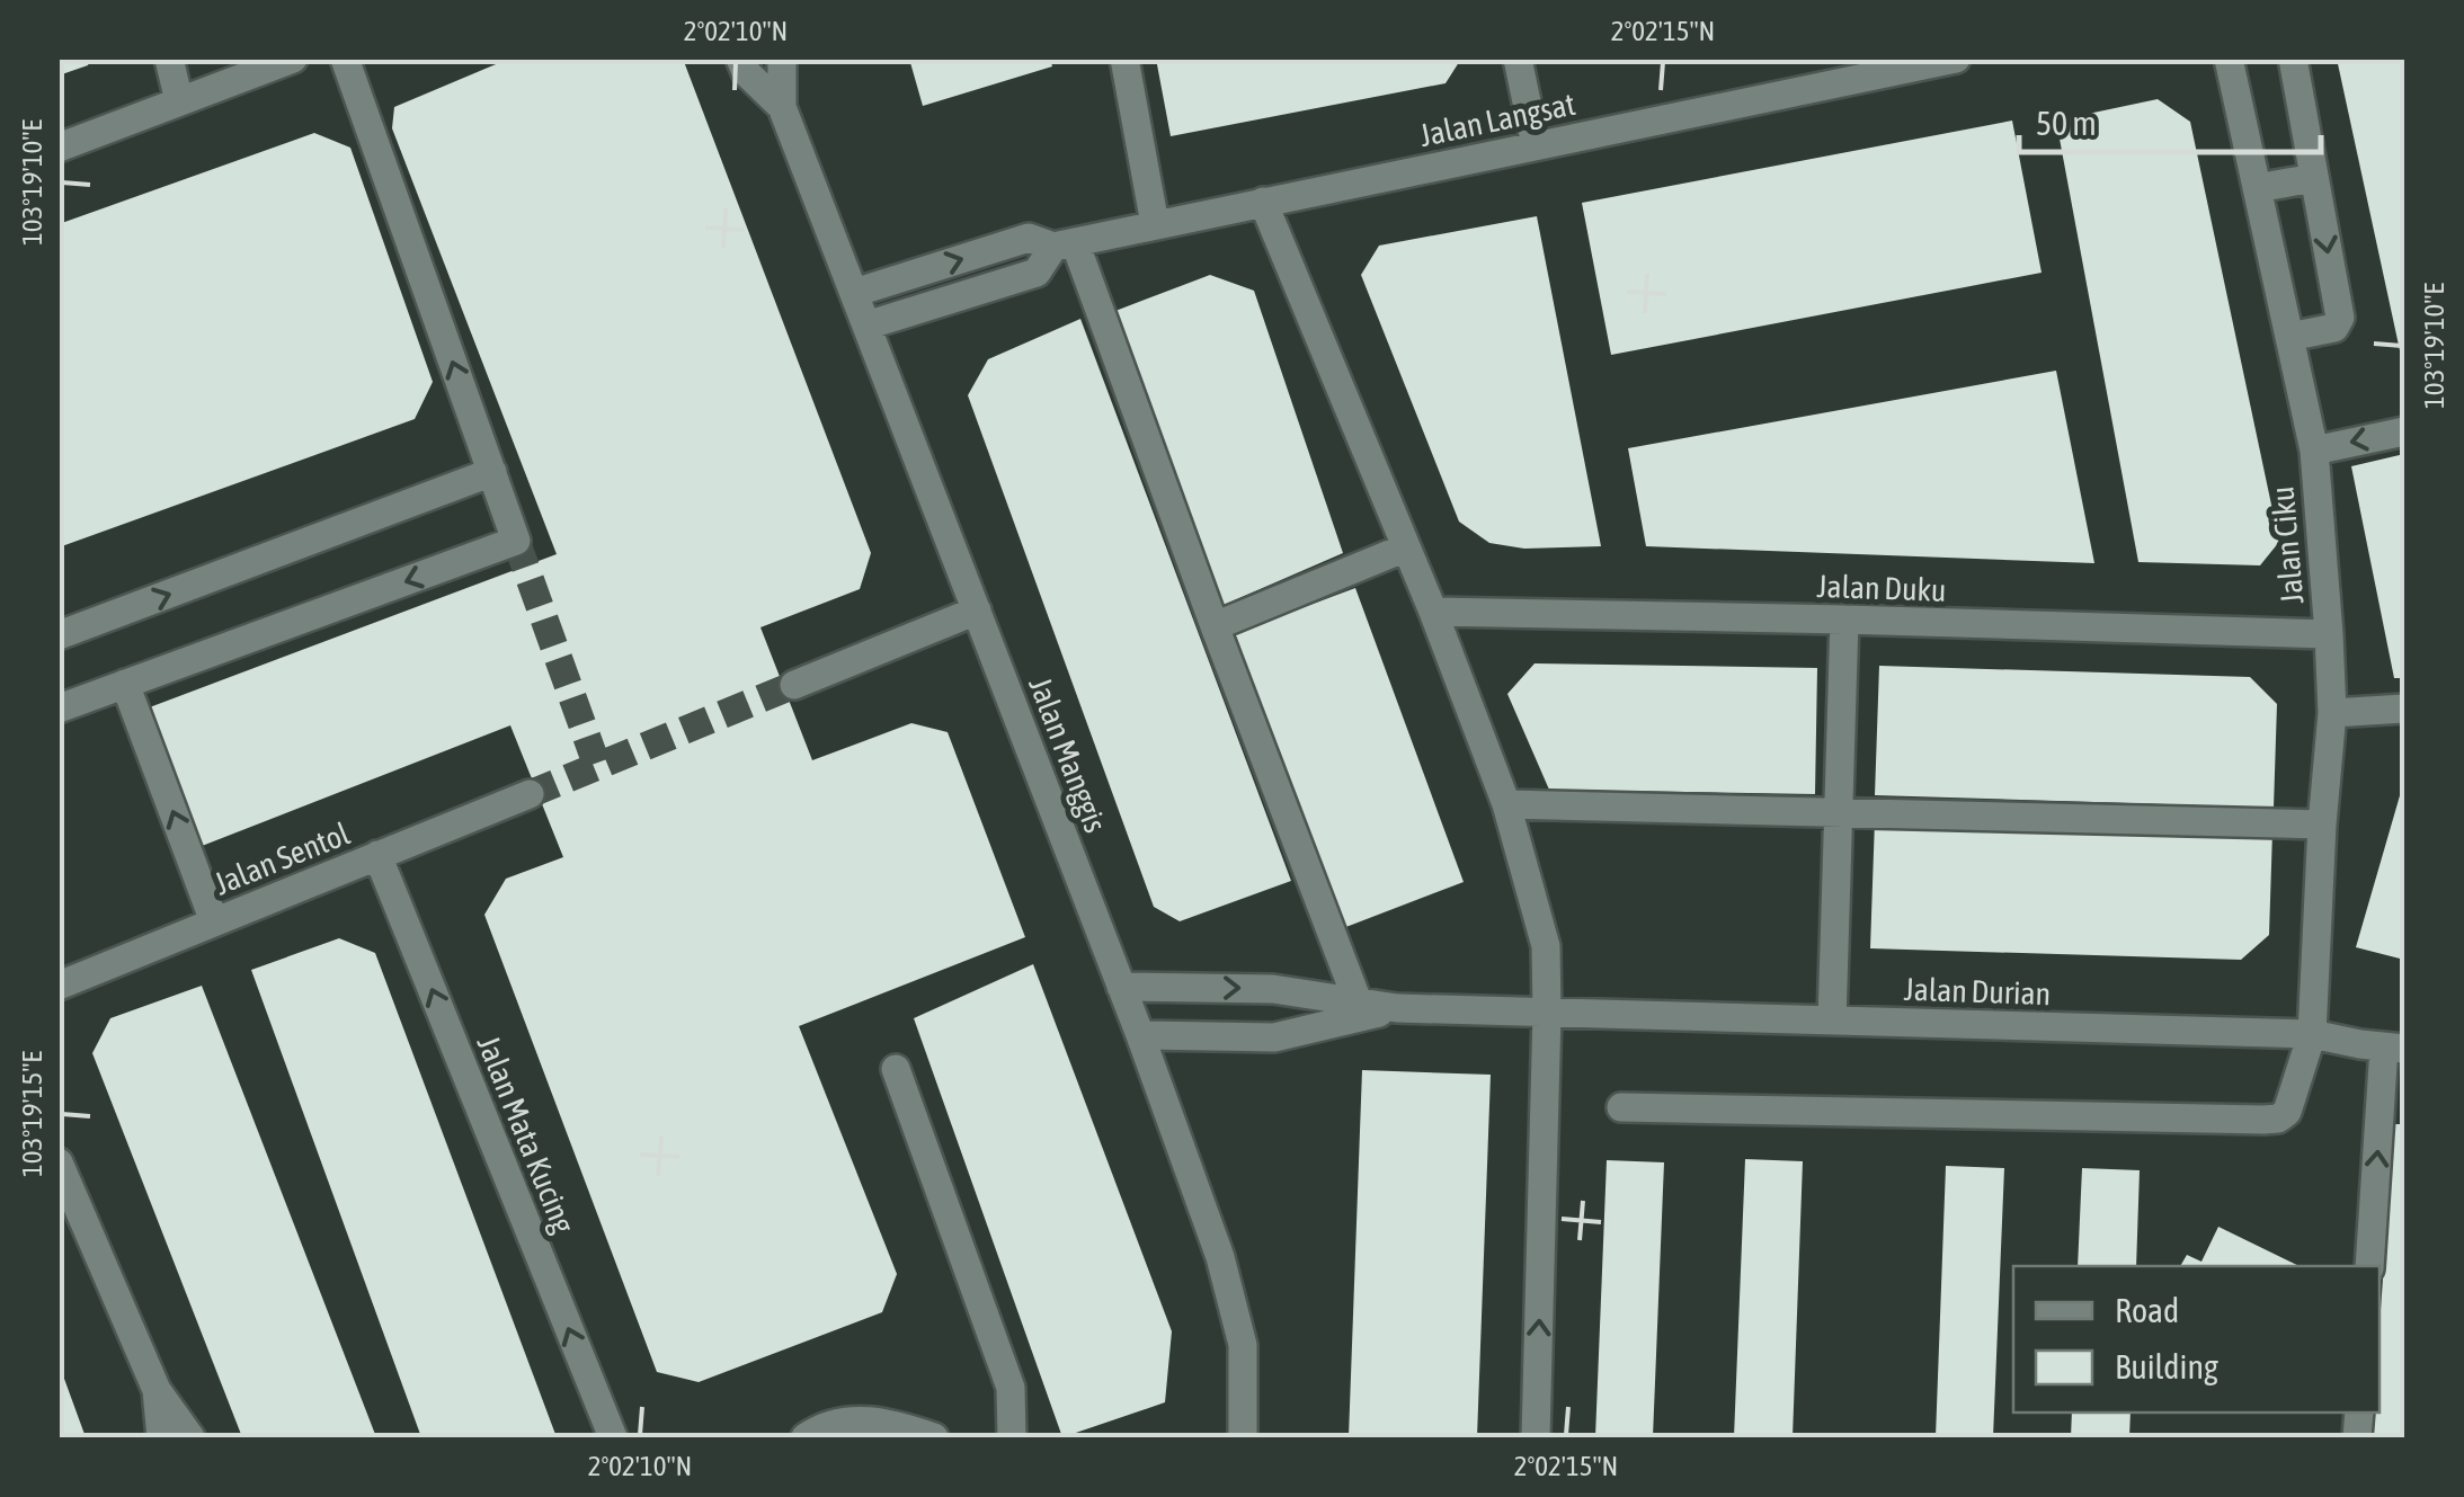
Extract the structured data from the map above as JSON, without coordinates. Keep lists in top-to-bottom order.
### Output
{
  "streets": {
    "street": [
      "Jalan Langsat",
      "Jalan Ciku",
      "Jalan Duku",
      "Jalan Manggis",
      "Jalan Sentol",
      "Jalan Durian",
      "Jalan Mata Kucing"
    ]
  },
  "crossings": [
    ["Jalan Langsat", "Jalan Manggis"],
    ["Jalan Ciku", "Jalan Duku"],
    ["Jalan Ciku", "Jalan Durian"],
    ["Jalan Manggis", "Jalan Durian"],
    ["Jalan Sentol", "Jalan Mata Kucing"]
  ],
  "one_way": ["Jalan Mata Kucing"],
  "legend": ["Road", "Building"],
  "scale_bar": "50 m",
  "coordinates": [
    "2°02'10\"N",
    "2°02'15\"N",
    "103°19'10\"E",
    "103°19'15\"E"
  ]
}
